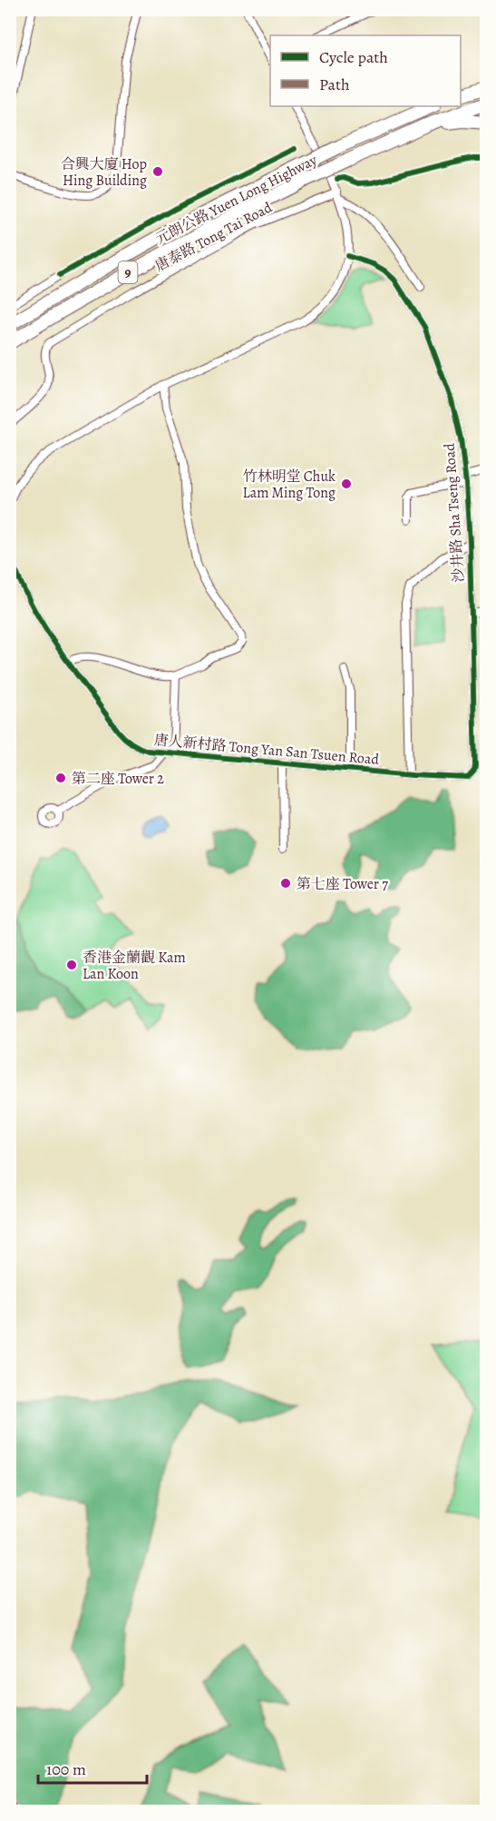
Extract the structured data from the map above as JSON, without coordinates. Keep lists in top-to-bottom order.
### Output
{
  "streets": {
    "highway": ["元朗公路 Yuen Long Highway", "9"],
    "street": ["唐泰路 Tong Tai Road", "沙井路 Sha Tseng Road", "唐人新村路 Tong Yan San Tsuen Road"]
  },
  "crossings": [
    ["沙井路 Sha Tseng Road", "唐人新村路 Tong Yan San Tsuen Road"]
  ],
  "places": [
    "合興大廈 Hop Hing Building",
    "竹林明堂 Chuk Lam Ming Tong",
    "第二座 Tower 2",
    "第七座 Tower 7",
    "香港金蘭觀 Kam Lan Koon"
  ],
  "legend": ["Cycle path", "Path"],
  "scale_bar": "100 m"
}
